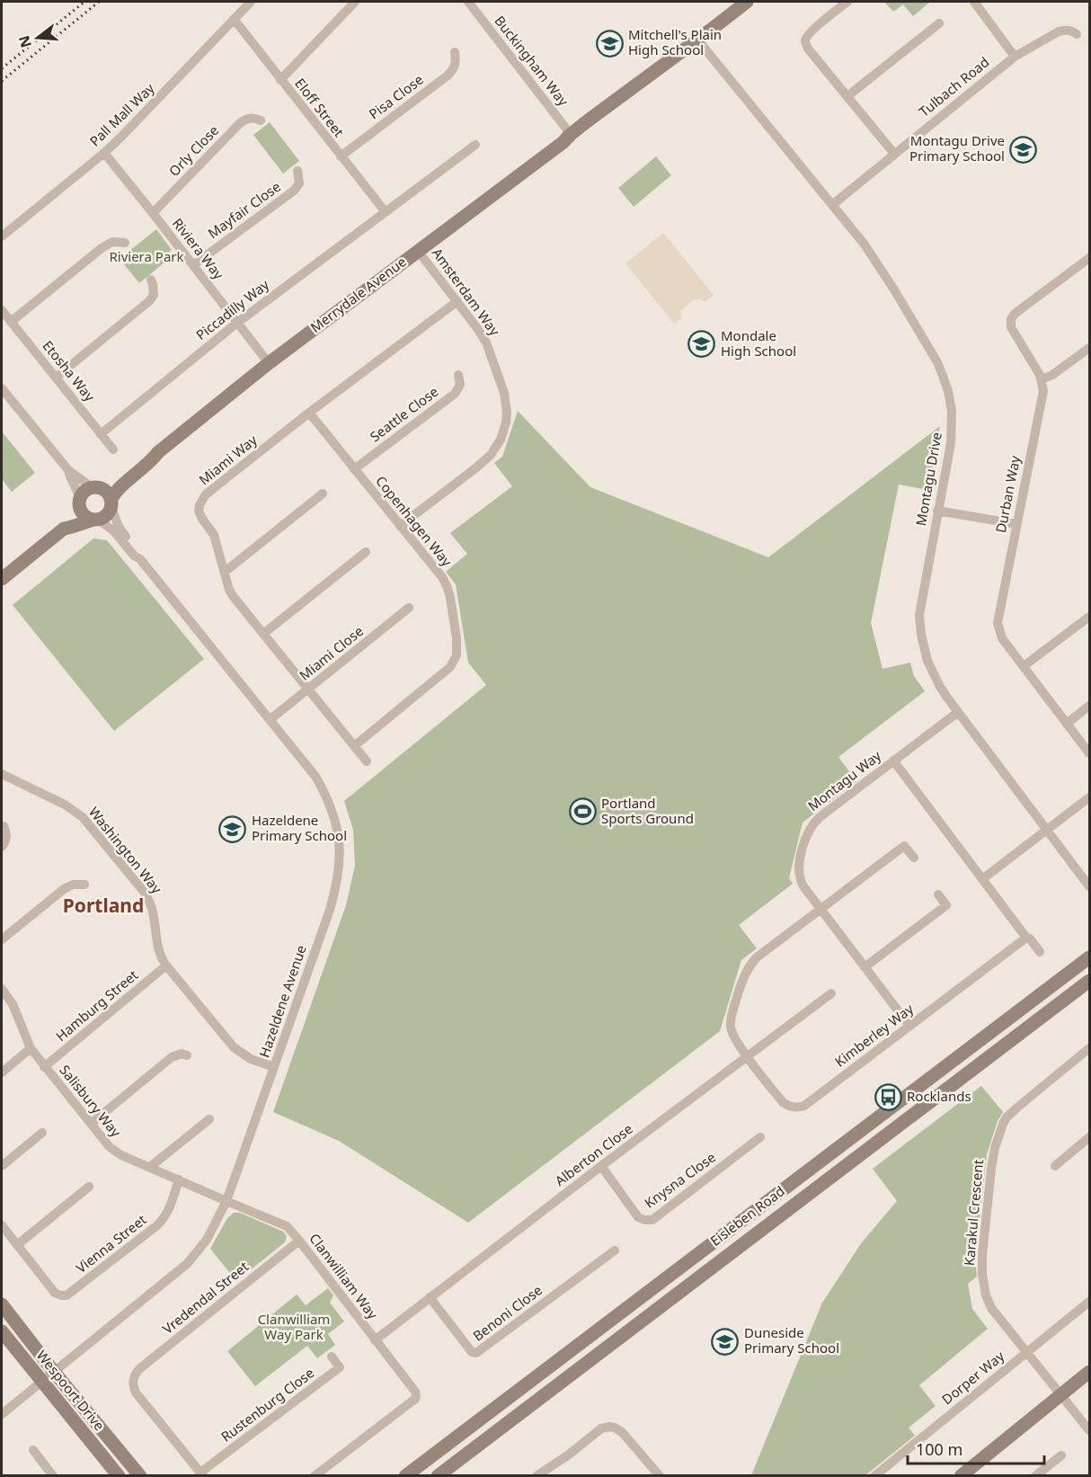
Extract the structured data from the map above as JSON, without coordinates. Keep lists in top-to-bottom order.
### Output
{
  "streets": {
    "main road": ["Merrydale Avenue", "Eisleben Road", "Wespoort Drive"],
    "street": [
      "Buckingham Way",
      "Tulbach Road",
      "Pisa Close",
      "Eloff Street",
      "Pall Mall Way",
      "Orly Close",
      "Mayfair Close",
      "Riviera Way",
      "Amsterdam Way",
      "Piccadilly Way",
      "Etosha Way",
      "Seattle Close",
      "Miami Way",
      "Montagu Drive",
      "Durban Way",
      "Copenhagen Way",
      "Miami Close",
      "Montagu Way",
      "Washington Way",
      "Hazeldene Avenue",
      "Hamburg Street",
      "Kimberley Way",
      "Salisbury Way",
      "Alberton Close",
      "Knysna Close",
      "Karakul Crescent",
      "Vienna Street",
      "Clanwilliam Way",
      "Vredendal Street",
      "Benoni Close",
      "Dorper Way",
      "Rustenburg Close"
    ]
  },
  "crossings": [
    ["Buckingham Way", "Merrydale Avenue"],
    ["Tulbach Road", "Montagu Drive"],
    ["Pisa Close", "Eloff Street"],
    ["Eloff Street", "Pall Mall Way"],
    ["Eloff Street", "Piccadilly Way"],
    ["Pall Mall Way", "Riviera Way"],
    ["Orly Close", "Riviera Way"],
    ["Mayfair Close", "Riviera Way"],
    ["Riviera Way", "Merrydale Avenue"],
    ["Riviera Way", "Piccadilly Way"],
    ["Amsterdam Way", "Merrydale Avenue"],
    ["Amsterdam Way", "Miami Way"],
    ["Amsterdam Way", "Copenhagen Way"],
    ["Merrydale Avenue", "Montagu Drive"],
    ["Merrydale Avenue", "Hazeldene Avenue"],
    ["Piccadilly Way", "Etosha Way"],
    ["Seattle Close", "Copenhagen Way"],
    ["Miami Way", "Copenhagen Way"],
    ["Miami Way", "Miami Close"],
    ["Montagu Drive", "Montagu Way"],
    ["Miami Close", "Hazeldene Avenue"],
    ["Montagu Way", "Kimberley Way"],
    ["Washington Way", "Hazeldene Avenue"],
    ["Washington Way", "Hamburg Street"],
    ["Hazeldene Avenue", "Salisbury Way"],
    ["Hazeldene Avenue", "Clanwilliam Way"],
    ["Hazeldene Avenue", "Wespoort Drive"],
    ["Hamburg Street", "Salisbury Way"],
    ["Kimberley Way", "Alberton Close"],
    ["Salisbury Way", "Vienna Street"],
    ["Salisbury Way", "Clanwilliam Way"],
    ["Alberton Close", "Knysna Close"],
    ["Alberton Close", "Clanwilliam Way"],
    ["Alberton Close", "Benoni Close"],
    ["Karakul Crescent", "Dorper Way"],
    ["Clanwilliam Way", "Vredendal Street"],
    ["Vredendal Street", "Rustenburg Close"]
  ],
  "districts": ["Portland"],
  "parks": ["Riviera Park", "Clanwilliam Way Park"],
  "places": {
    "school or university": [
      "Mitchell's Plain High School",
      "Montagu Drive Primary School",
      "Mondale High School",
      "Hazeldene Primary School",
      "Duneside Primary School"
    ],
    "sports": ["Portland Sports Ground"],
    "bus stop": ["Rocklands"]
  },
  "scale_bar": "100 m",
  "north": "left"
}
